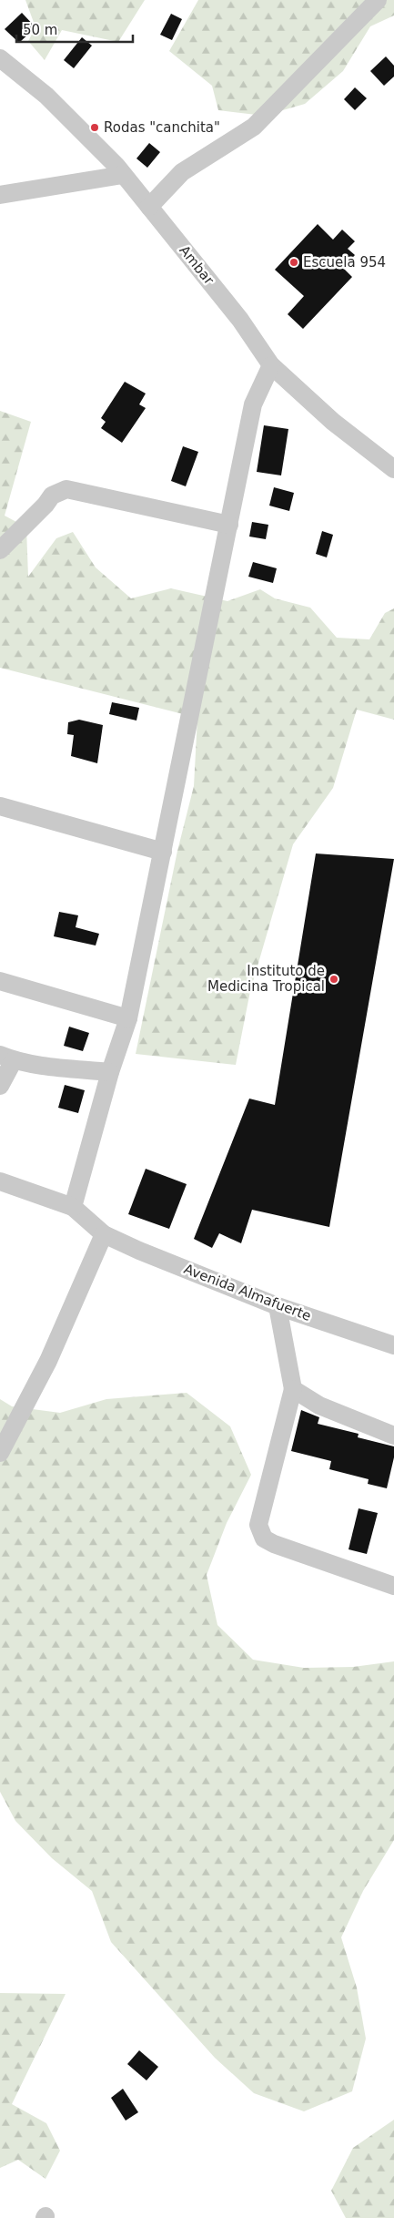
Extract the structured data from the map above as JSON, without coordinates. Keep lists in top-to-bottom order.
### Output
{
  "streets": {
    "street": ["Ambar", "Avenida Almafuerte"]
  },
  "places": ["Rodas \"canchita\"", "Escuela 954", "Instituto de Medicina Tropical"],
  "scale_bar": "50 m"
}
